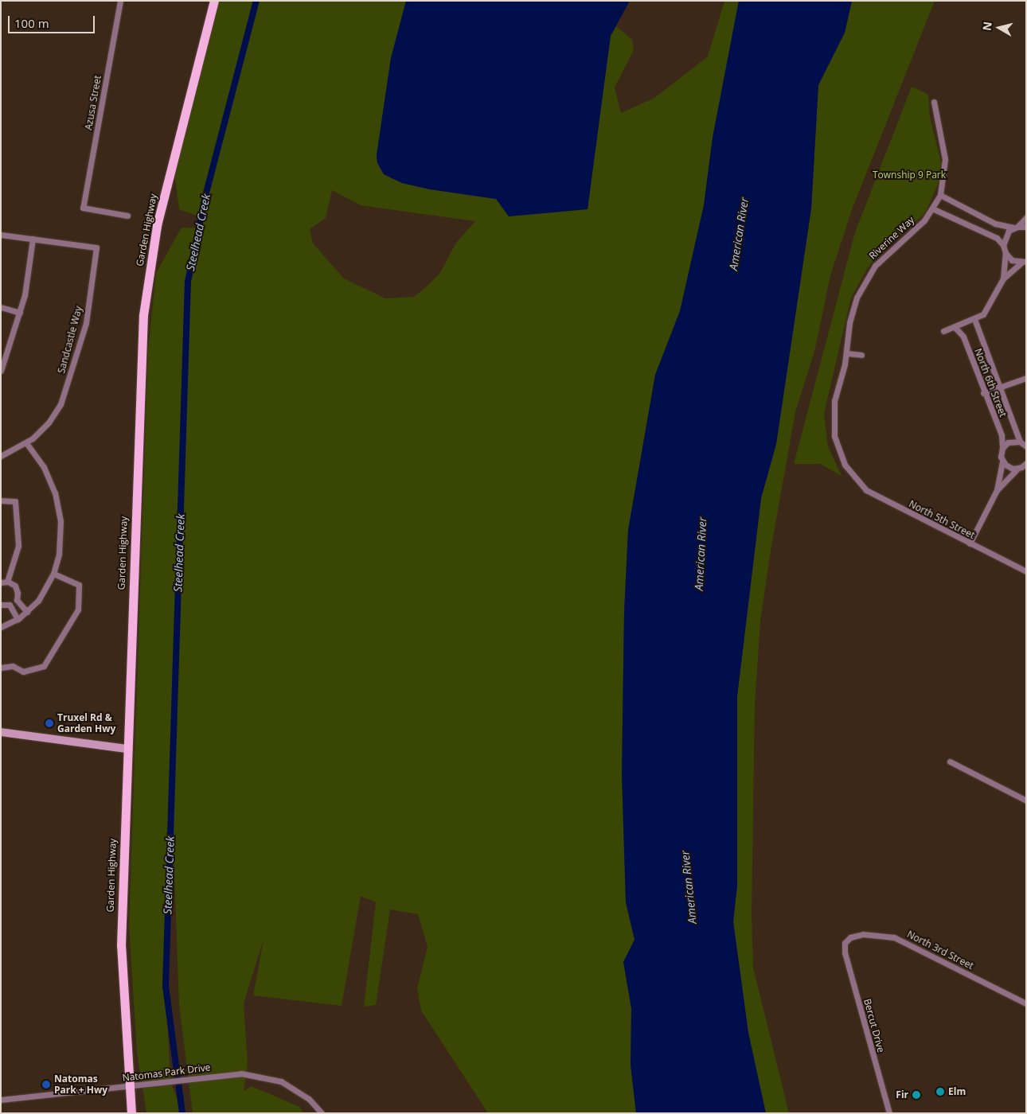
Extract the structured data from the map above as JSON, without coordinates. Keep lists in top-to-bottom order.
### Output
{
  "streets": {
    "main road": ["Garden Highway"],
    "street": [
      "Azusa Street",
      "Riverine Way",
      "Sandcastle Way",
      "North 6th Street",
      "North 5th Street",
      "North 3rd Street",
      "Bercut Drive",
      "Natomas Park Drive"
    ]
  },
  "crossings": [
    ["Garden Highway", "Natomas Park Drive"],
    ["Riverine Way", "North 5th Street"],
    ["North 3rd Street", "Bercut Drive"]
  ],
  "water": ["Steelhead Creek", "American River"],
  "parks": ["Township 9 Park"],
  "places": [
    "Truxel Rd & Garden Hwy",
    "Natomas Park + Hwy",
    "Elm",
    "Fir"
  ],
  "scale_bar": "100 m",
  "north": "left"
}
